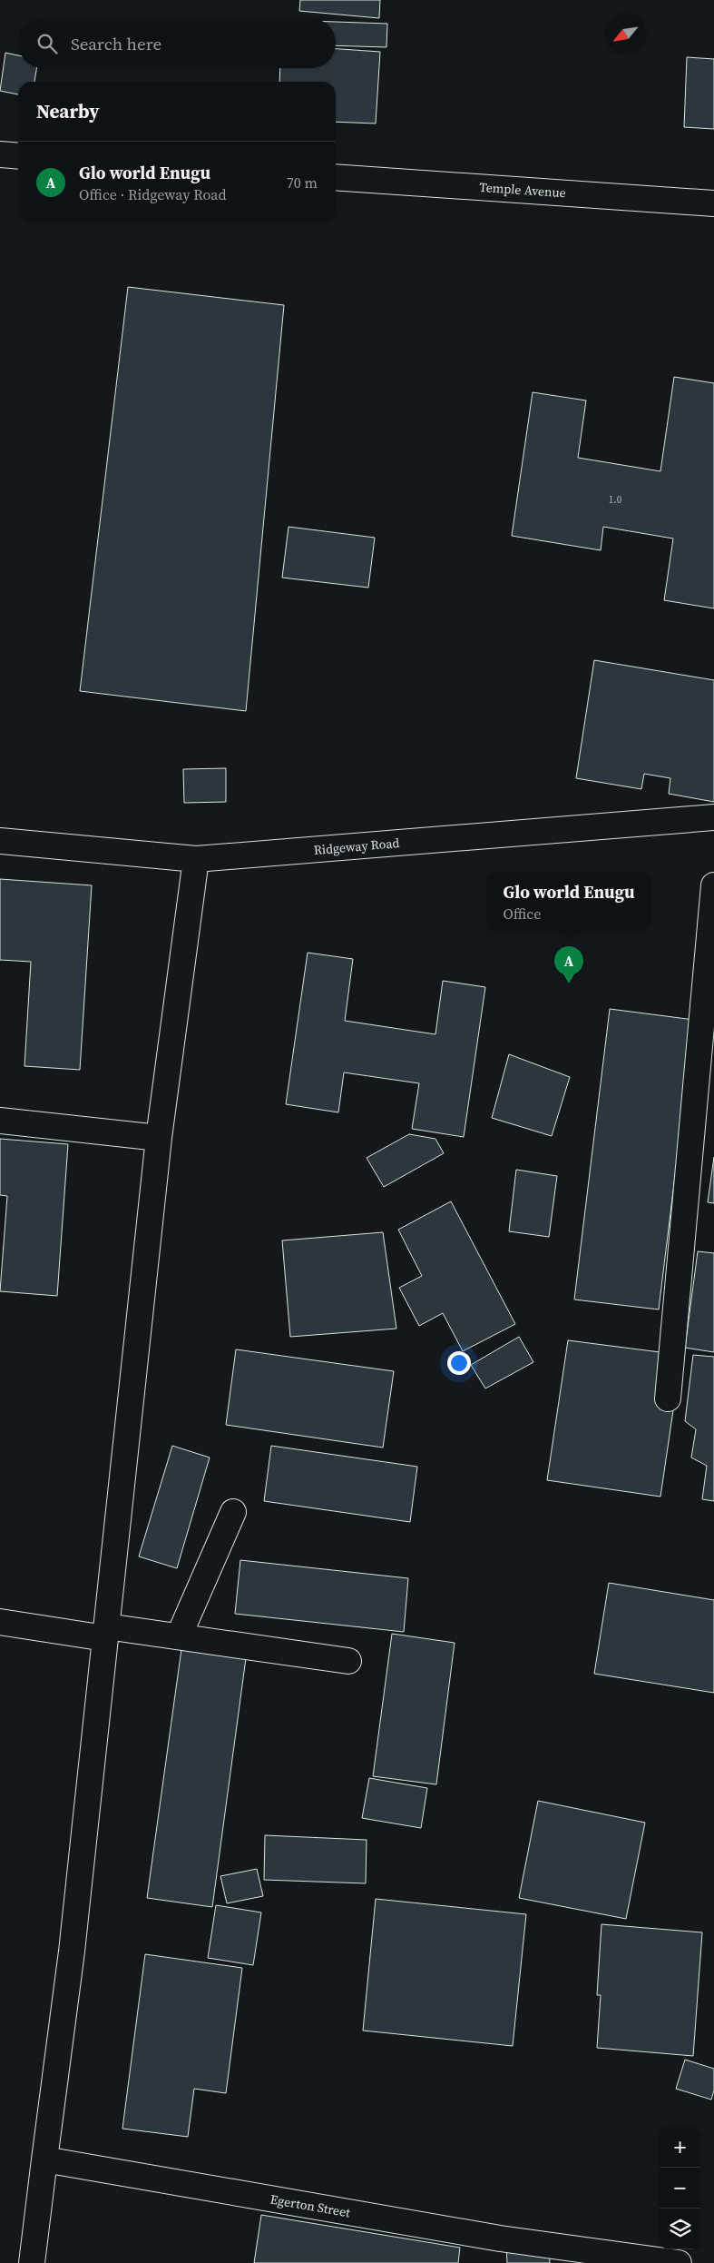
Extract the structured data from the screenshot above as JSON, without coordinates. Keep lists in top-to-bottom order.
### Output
{
  "streets": {
    "street": ["Temple Avenue", "Ridgeway Road", "Egerton Street"]
  },
  "house_numbers": ["1.0"],
  "north": "bottom left",
  "page": {
    "search": "Search here",
    "heading": "Nearby",
    "list": [
      {
        "mark": "A",
        "name": "Glo world Enugu",
        "note": "Office · Ridgeway Road",
        "value": "70 m"
      }
    ],
    "popup": ["Glo world Enugu", "Office"],
    "pins": "A",
    "map_buttons": ["+", "−"]
  }
}
